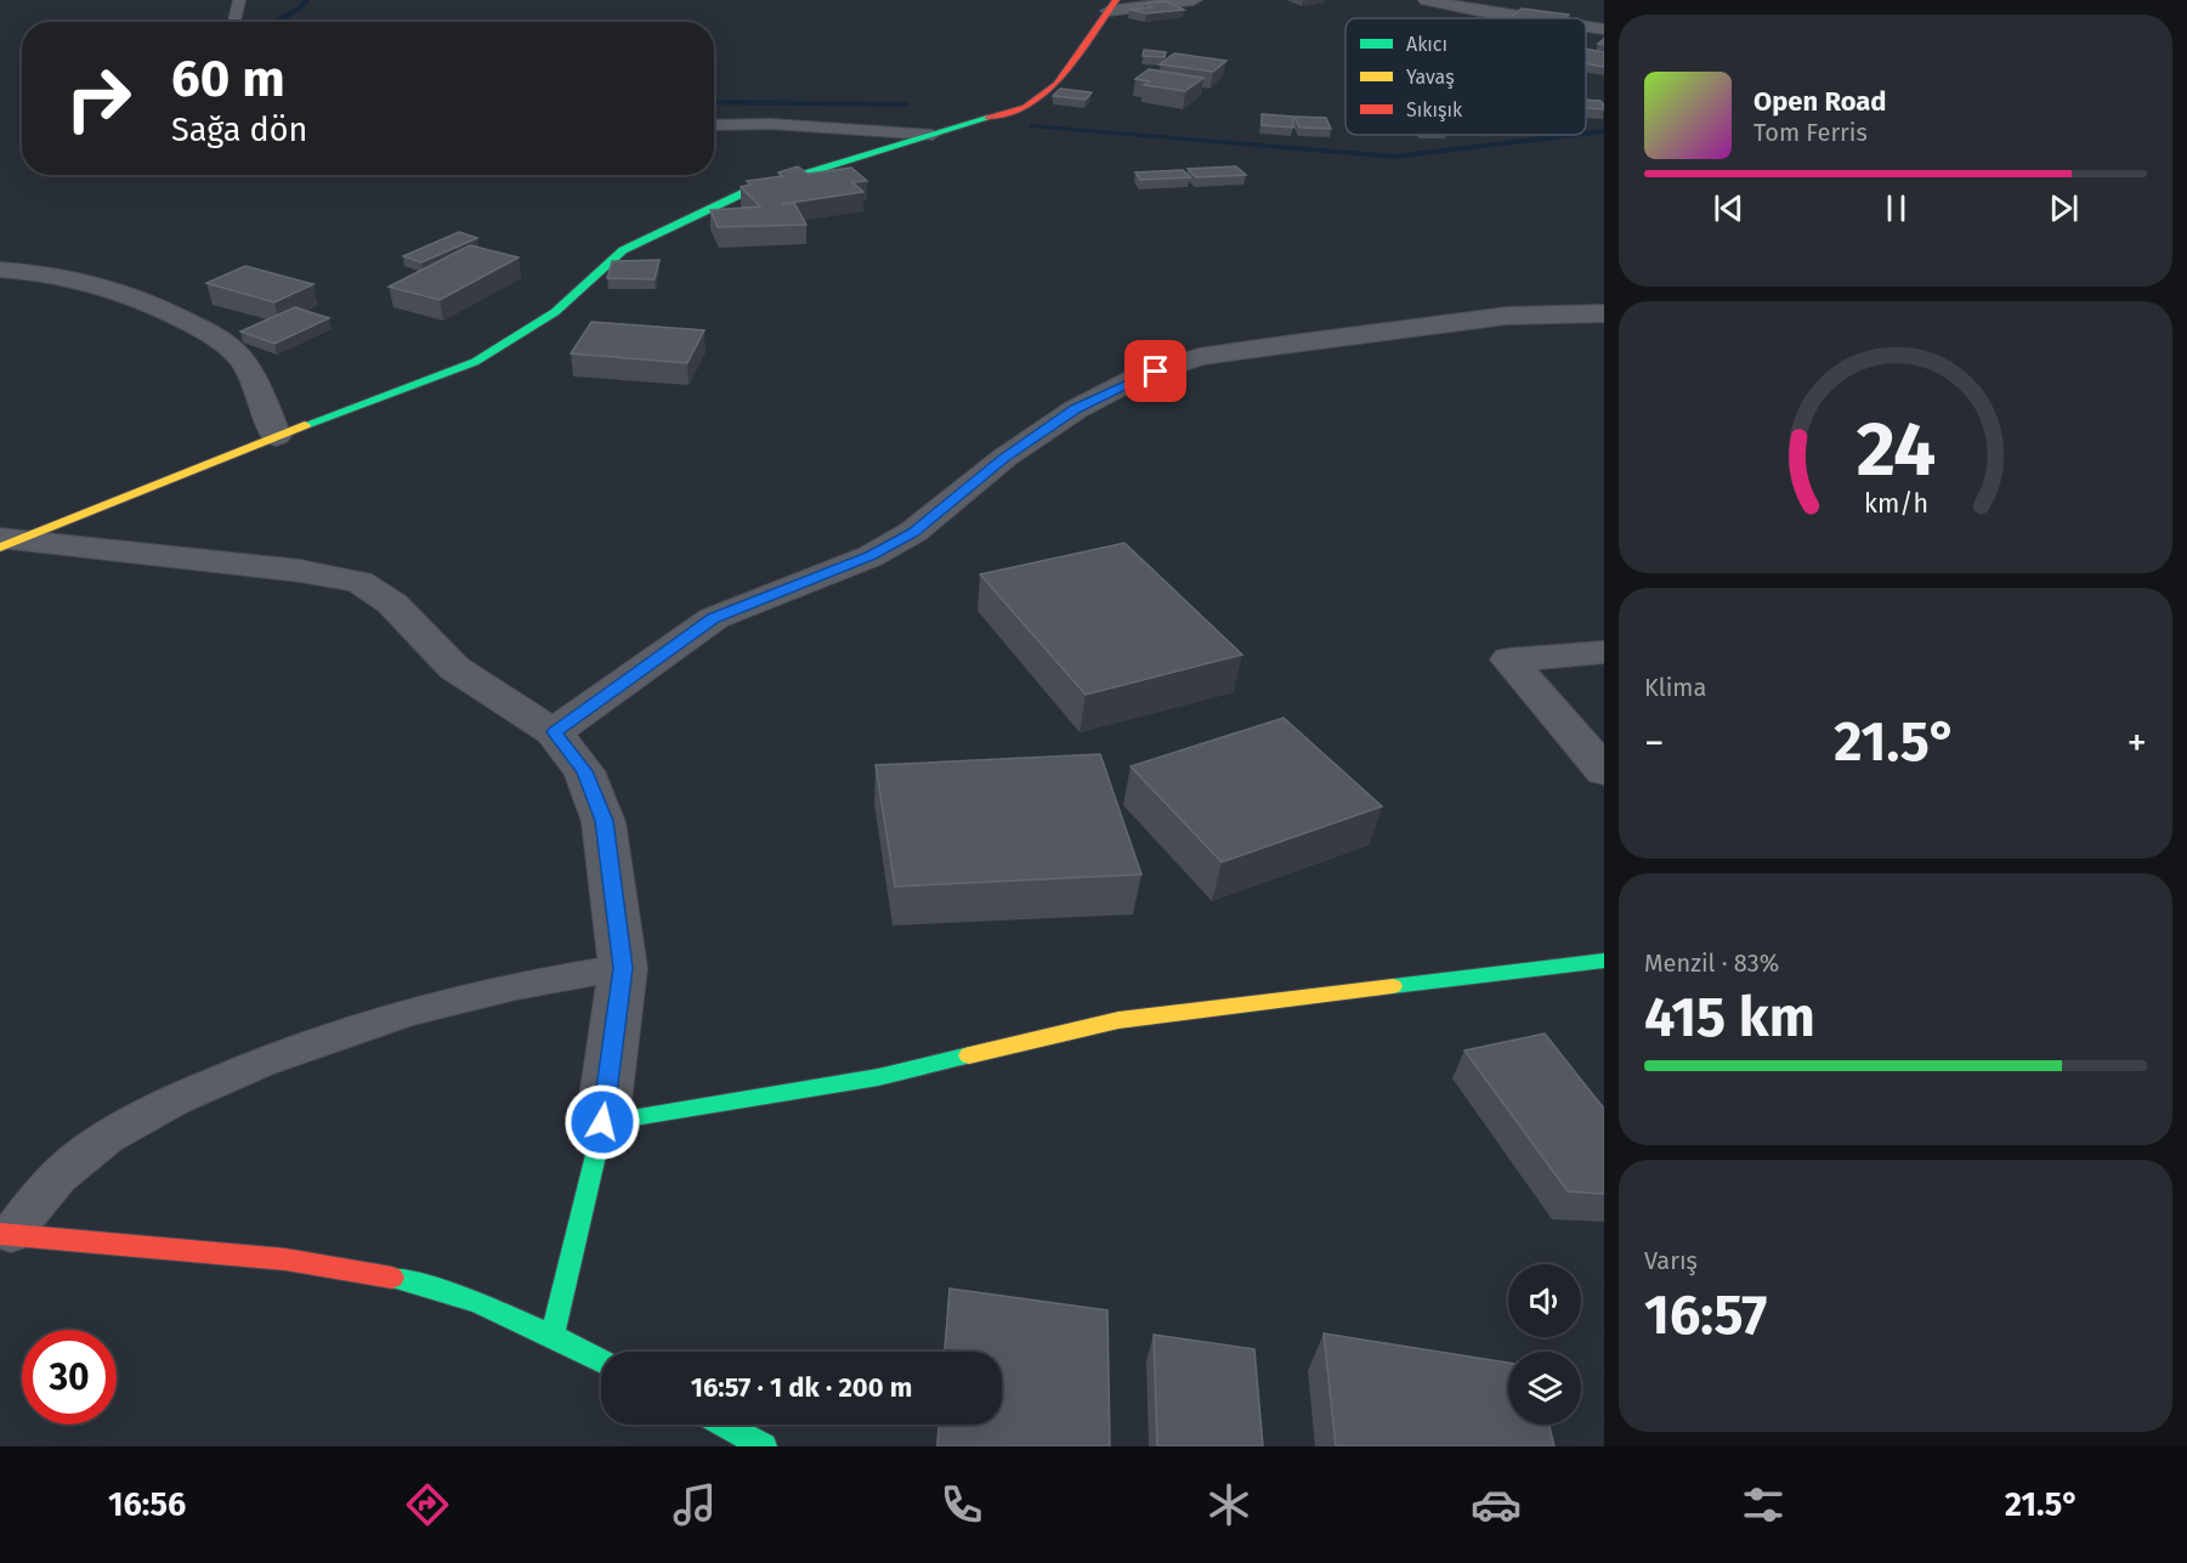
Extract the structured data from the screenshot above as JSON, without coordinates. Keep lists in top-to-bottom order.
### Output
{
  "legend": ["Akıcı", "Yavaş", "Sıkışık"],
  "page": {
    "turn": ["60 m", "Sağa dön"],
    "song": ["Open Road", "Tom Ferris"],
    "tile": [
      "Klima",
      ["Menzil · 83%", "415 km"],
      ["Varış", "16:57"]
    ],
    "heat": ["−", "21.5°", "+"],
    "limit": "30",
    "trip": "16:57 · 1 dk · 200 m",
    "tabs": ["16:56", "21.5°"],
    "gauge": ["24", "km/h"]
  }
}
